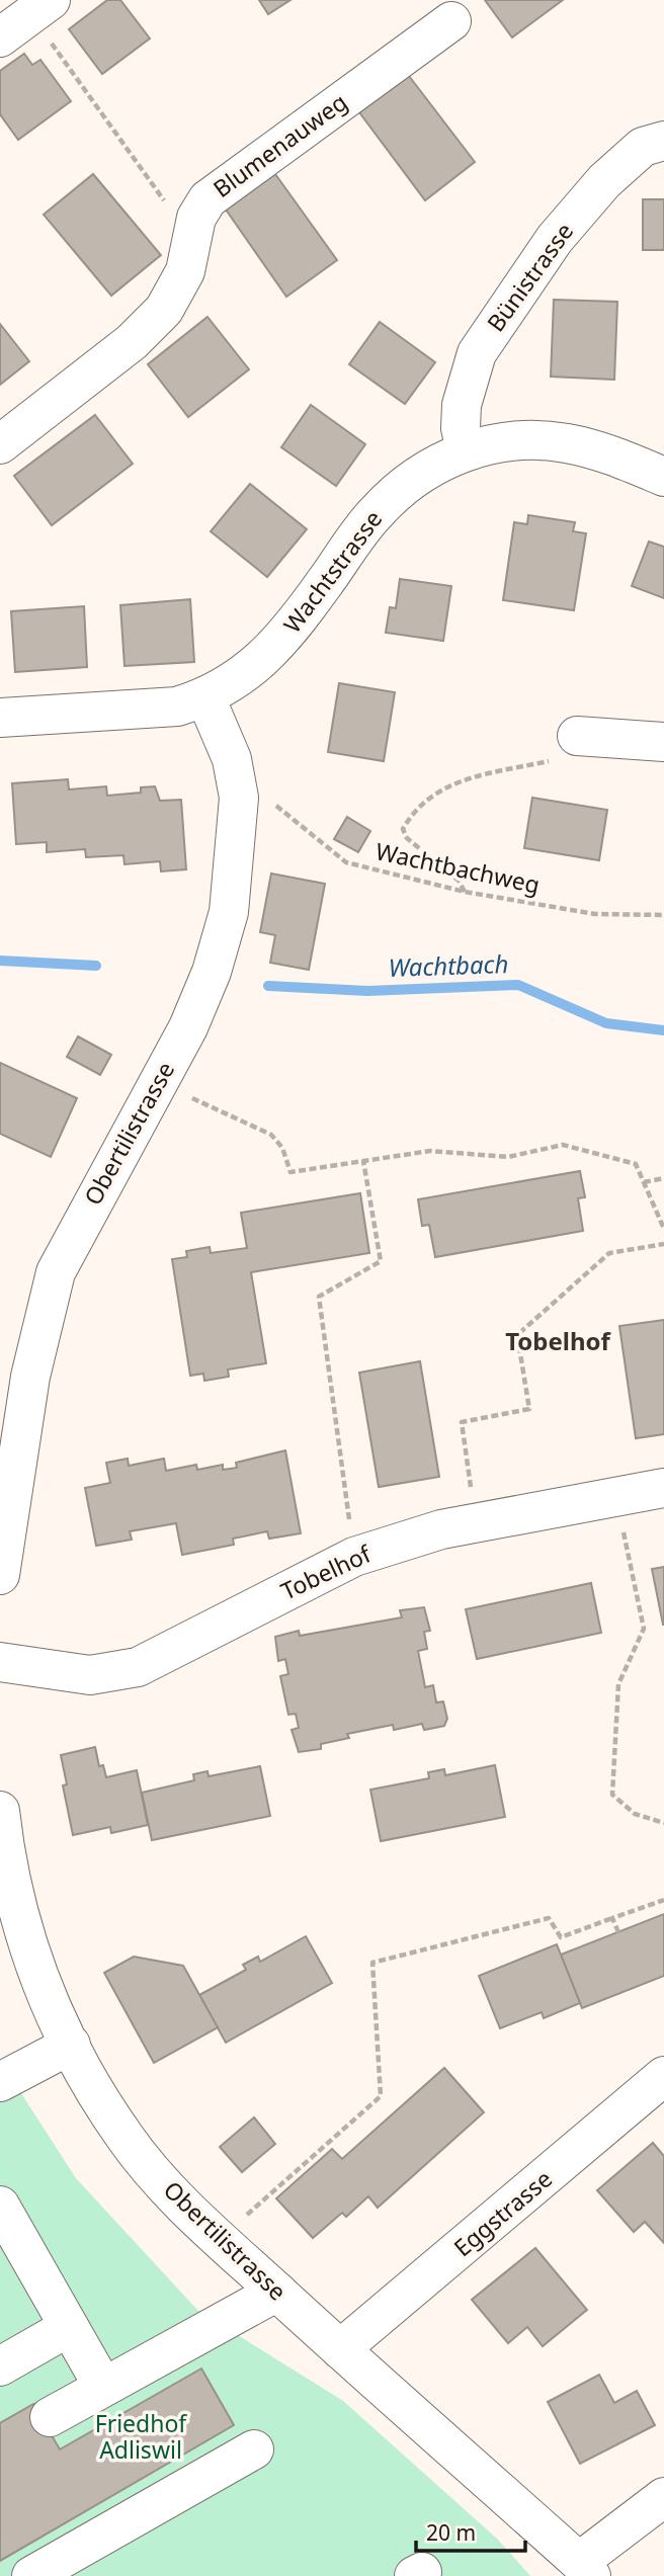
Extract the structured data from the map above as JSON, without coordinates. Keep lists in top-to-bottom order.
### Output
{
  "streets": {
    "street": [
      "Blumenauweg",
      "Bünistrasse",
      "Wachtstrasse",
      "Obertilistrasse",
      "Tobelhof",
      "Eggstrasse"
    ],
    "path": ["Wachtbachweg"]
  },
  "crossings": [
    ["Bünistrasse", "Wachtstrasse"],
    ["Wachtstrasse", "Obertilistrasse"],
    ["Obertilistrasse", "Eggstrasse"]
  ],
  "districts": ["Tobelhof"],
  "water": ["Wachtbach"],
  "parks": ["Friedhof Adliswil"],
  "scale_bar": "20 m"
}
